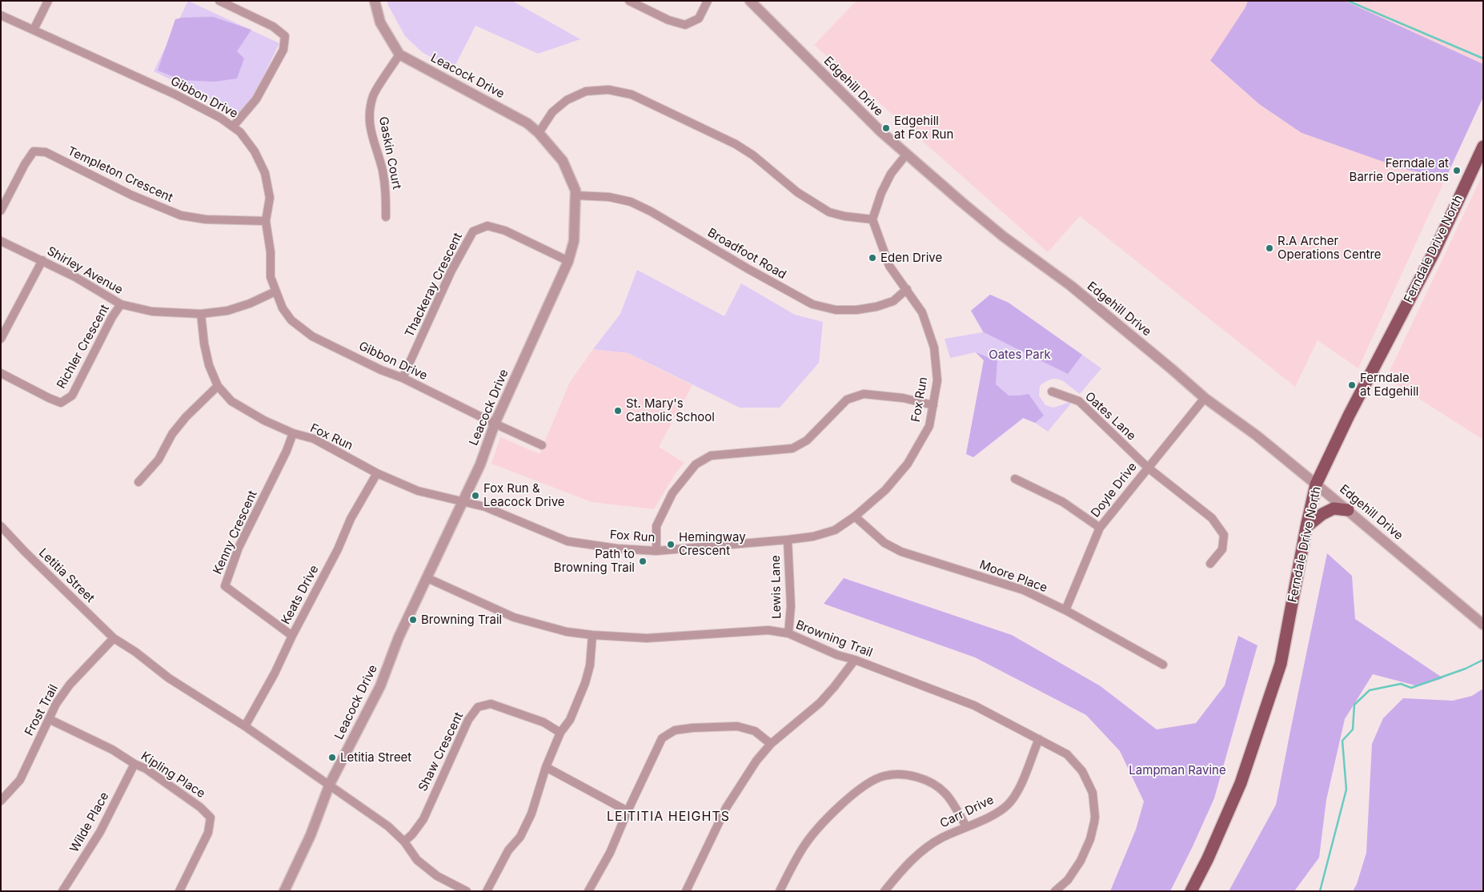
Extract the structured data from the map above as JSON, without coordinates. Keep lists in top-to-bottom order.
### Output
{
  "streets": {
    "main road": ["Ferndale Drive North"],
    "street": [
      "Leacock Drive",
      "Edgehill Drive",
      "Gibbon Drive",
      "Gaskin Court",
      "Templeton Crescent",
      "Broadfoot Road",
      "Shirley Avenue",
      "Thackeray Crescent",
      "Richler Crescent",
      "Fox Run",
      "Oates Lane",
      "Doyle Drive",
      "Kenny Crescent",
      "Letitia Street",
      "Moore Place",
      "Lewis Lane",
      "Keats Drive",
      "Browning Trail",
      "Frost Trail",
      "Shaw Crescent",
      "Kipling Place",
      "Carr Drive",
      "Wilde Place"
    ]
  },
  "crossings": [
    ["Leacock Drive", "Gibbon Drive"],
    ["Leacock Drive", "Gaskin Court"],
    ["Leacock Drive", "Broadfoot Road"],
    ["Leacock Drive", "Thackeray Crescent"],
    ["Leacock Drive", "Fox Run"],
    ["Leacock Drive", "Letitia Street"],
    ["Leacock Drive", "Browning Trail"],
    ["Edgehill Drive", "Ferndale Drive North"],
    ["Edgehill Drive", "Doyle Drive"],
    ["Gibbon Drive", "Templeton Crescent"],
    ["Gibbon Drive", "Shirley Avenue"],
    ["Gibbon Drive", "Thackeray Crescent"],
    ["Broadfoot Road", "Fox Run"],
    ["Shirley Avenue", "Richler Crescent"],
    ["Shirley Avenue", "Fox Run"],
    ["Fox Run", "Kenny Crescent"],
    ["Fox Run", "Moore Place"],
    ["Fox Run", "Lewis Lane"],
    ["Fox Run", "Keats Drive"],
    ["Oates Lane", "Doyle Drive"],
    ["Doyle Drive", "Moore Place"],
    ["Kenny Crescent", "Keats Drive"],
    ["Letitia Street", "Keats Drive"],
    ["Letitia Street", "Frost Trail"],
    ["Letitia Street", "Shaw Crescent"],
    ["Lewis Lane", "Browning Trail"],
    ["Browning Trail", "Carr Drive"],
    ["Frost Trail", "Kipling Place"],
    ["Kipling Place", "Wilde Place"]
  ],
  "districts": ["LEITITIA HEIGHTS"],
  "parks": ["Oates Park", "Lampman Ravine"],
  "places": [
    "Edgehill at Fox Run",
    "Ferndale at Barrie Operations",
    "R.A Archer Operations Centre",
    "Eden Drive",
    "Ferndale at Edgehill",
    "St. Mary's Catholic School",
    "Fox Run & Leacock Drive",
    "Hemingway Crescent",
    "Path to Browning Trail",
    "Browning Trail",
    "Letitia Street"
  ]
}
